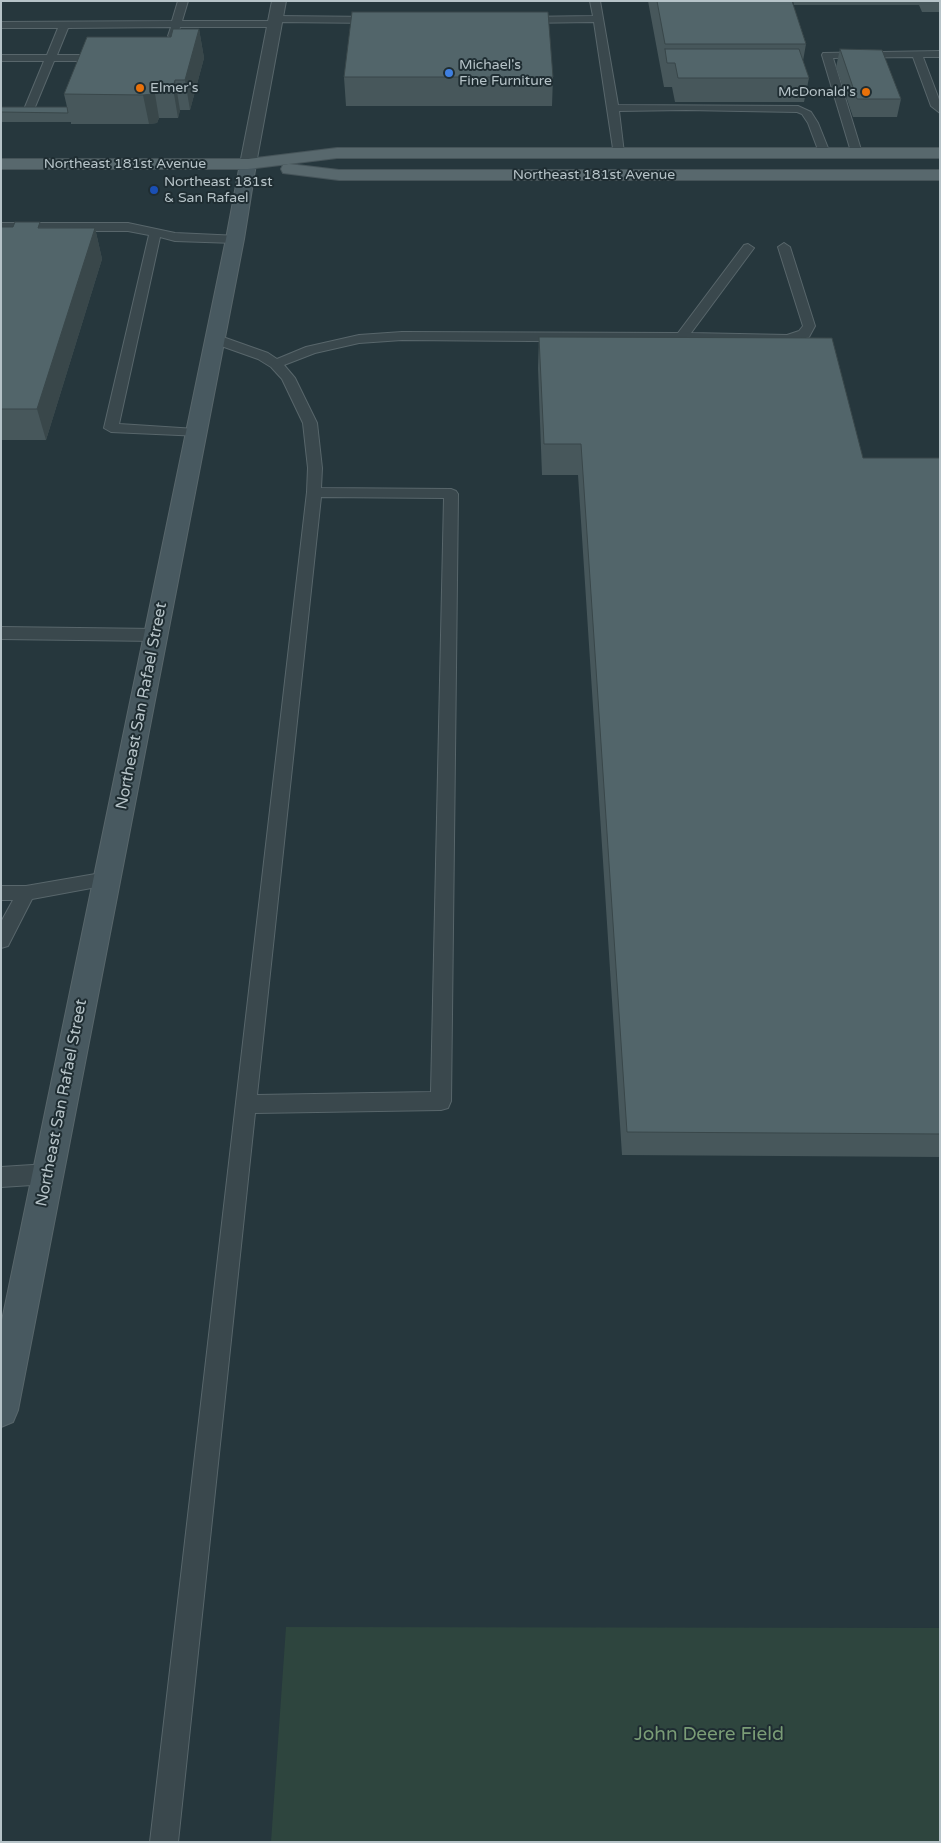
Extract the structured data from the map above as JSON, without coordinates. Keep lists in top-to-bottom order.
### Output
{
  "streets": {
    "main road": ["Northeast 181st Avenue"],
    "street": ["Northeast San Rafael Street"]
  },
  "crossings": [
    ["Northeast 181st Avenue", "Northeast San Rafael Street"]
  ],
  "parks": ["John Deere Field"],
  "places": [
    "Michael's Fine Furniture",
    "Elmer's",
    "McDonald's",
    "Northeast 181st & San Rafael"
  ]
}
